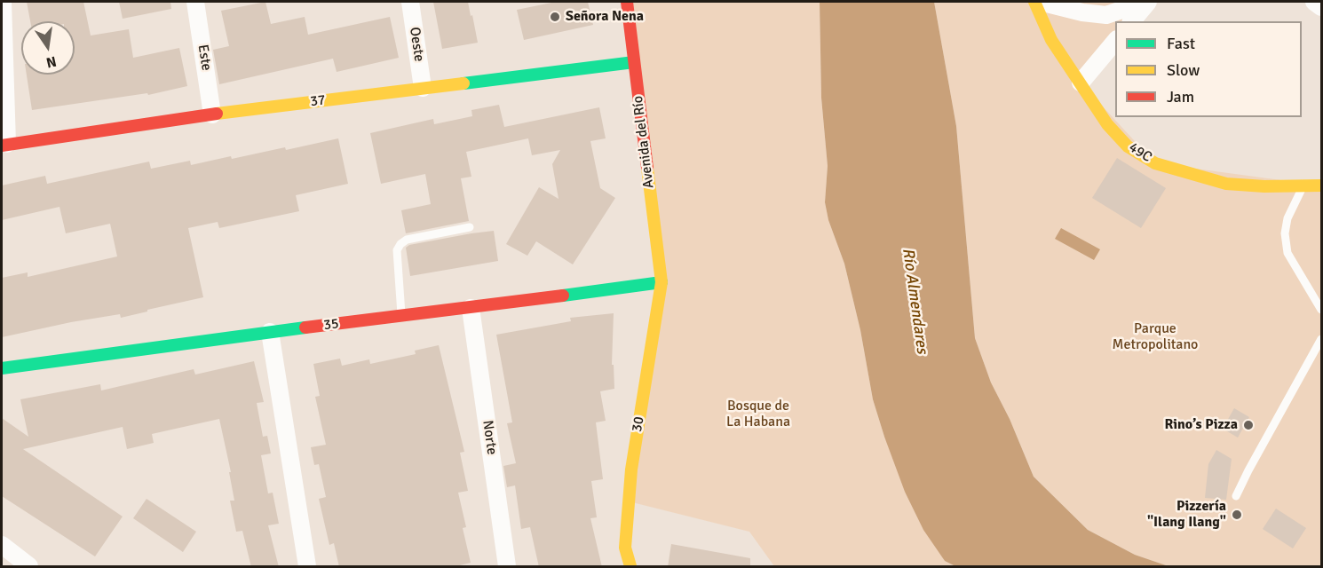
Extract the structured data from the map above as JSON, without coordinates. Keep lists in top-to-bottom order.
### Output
{
  "streets": {
    "street": [
      "Oeste",
      "Este",
      "37",
      "Avenida del Río",
      "49C",
      "35",
      "30",
      "Norte"
    ]
  },
  "crossings": [
    ["Oeste", "37"],
    ["Este", "37"],
    ["37", "Avenida del Río"],
    ["Avenida del Río", "35"],
    ["Avenida del Río", "30"],
    ["35", "30"],
    ["35", "Norte"]
  ],
  "water": ["Río Almendares"],
  "parks": ["Parque Metropolitano", "Bosque de La Habana"],
  "places": ["Señora Nena", "Rino’s Pizza", "Pizzería \"Ilang Ilang\""],
  "legend": ["Fast", "Slow", "Jam"],
  "north": "bottom"
}
